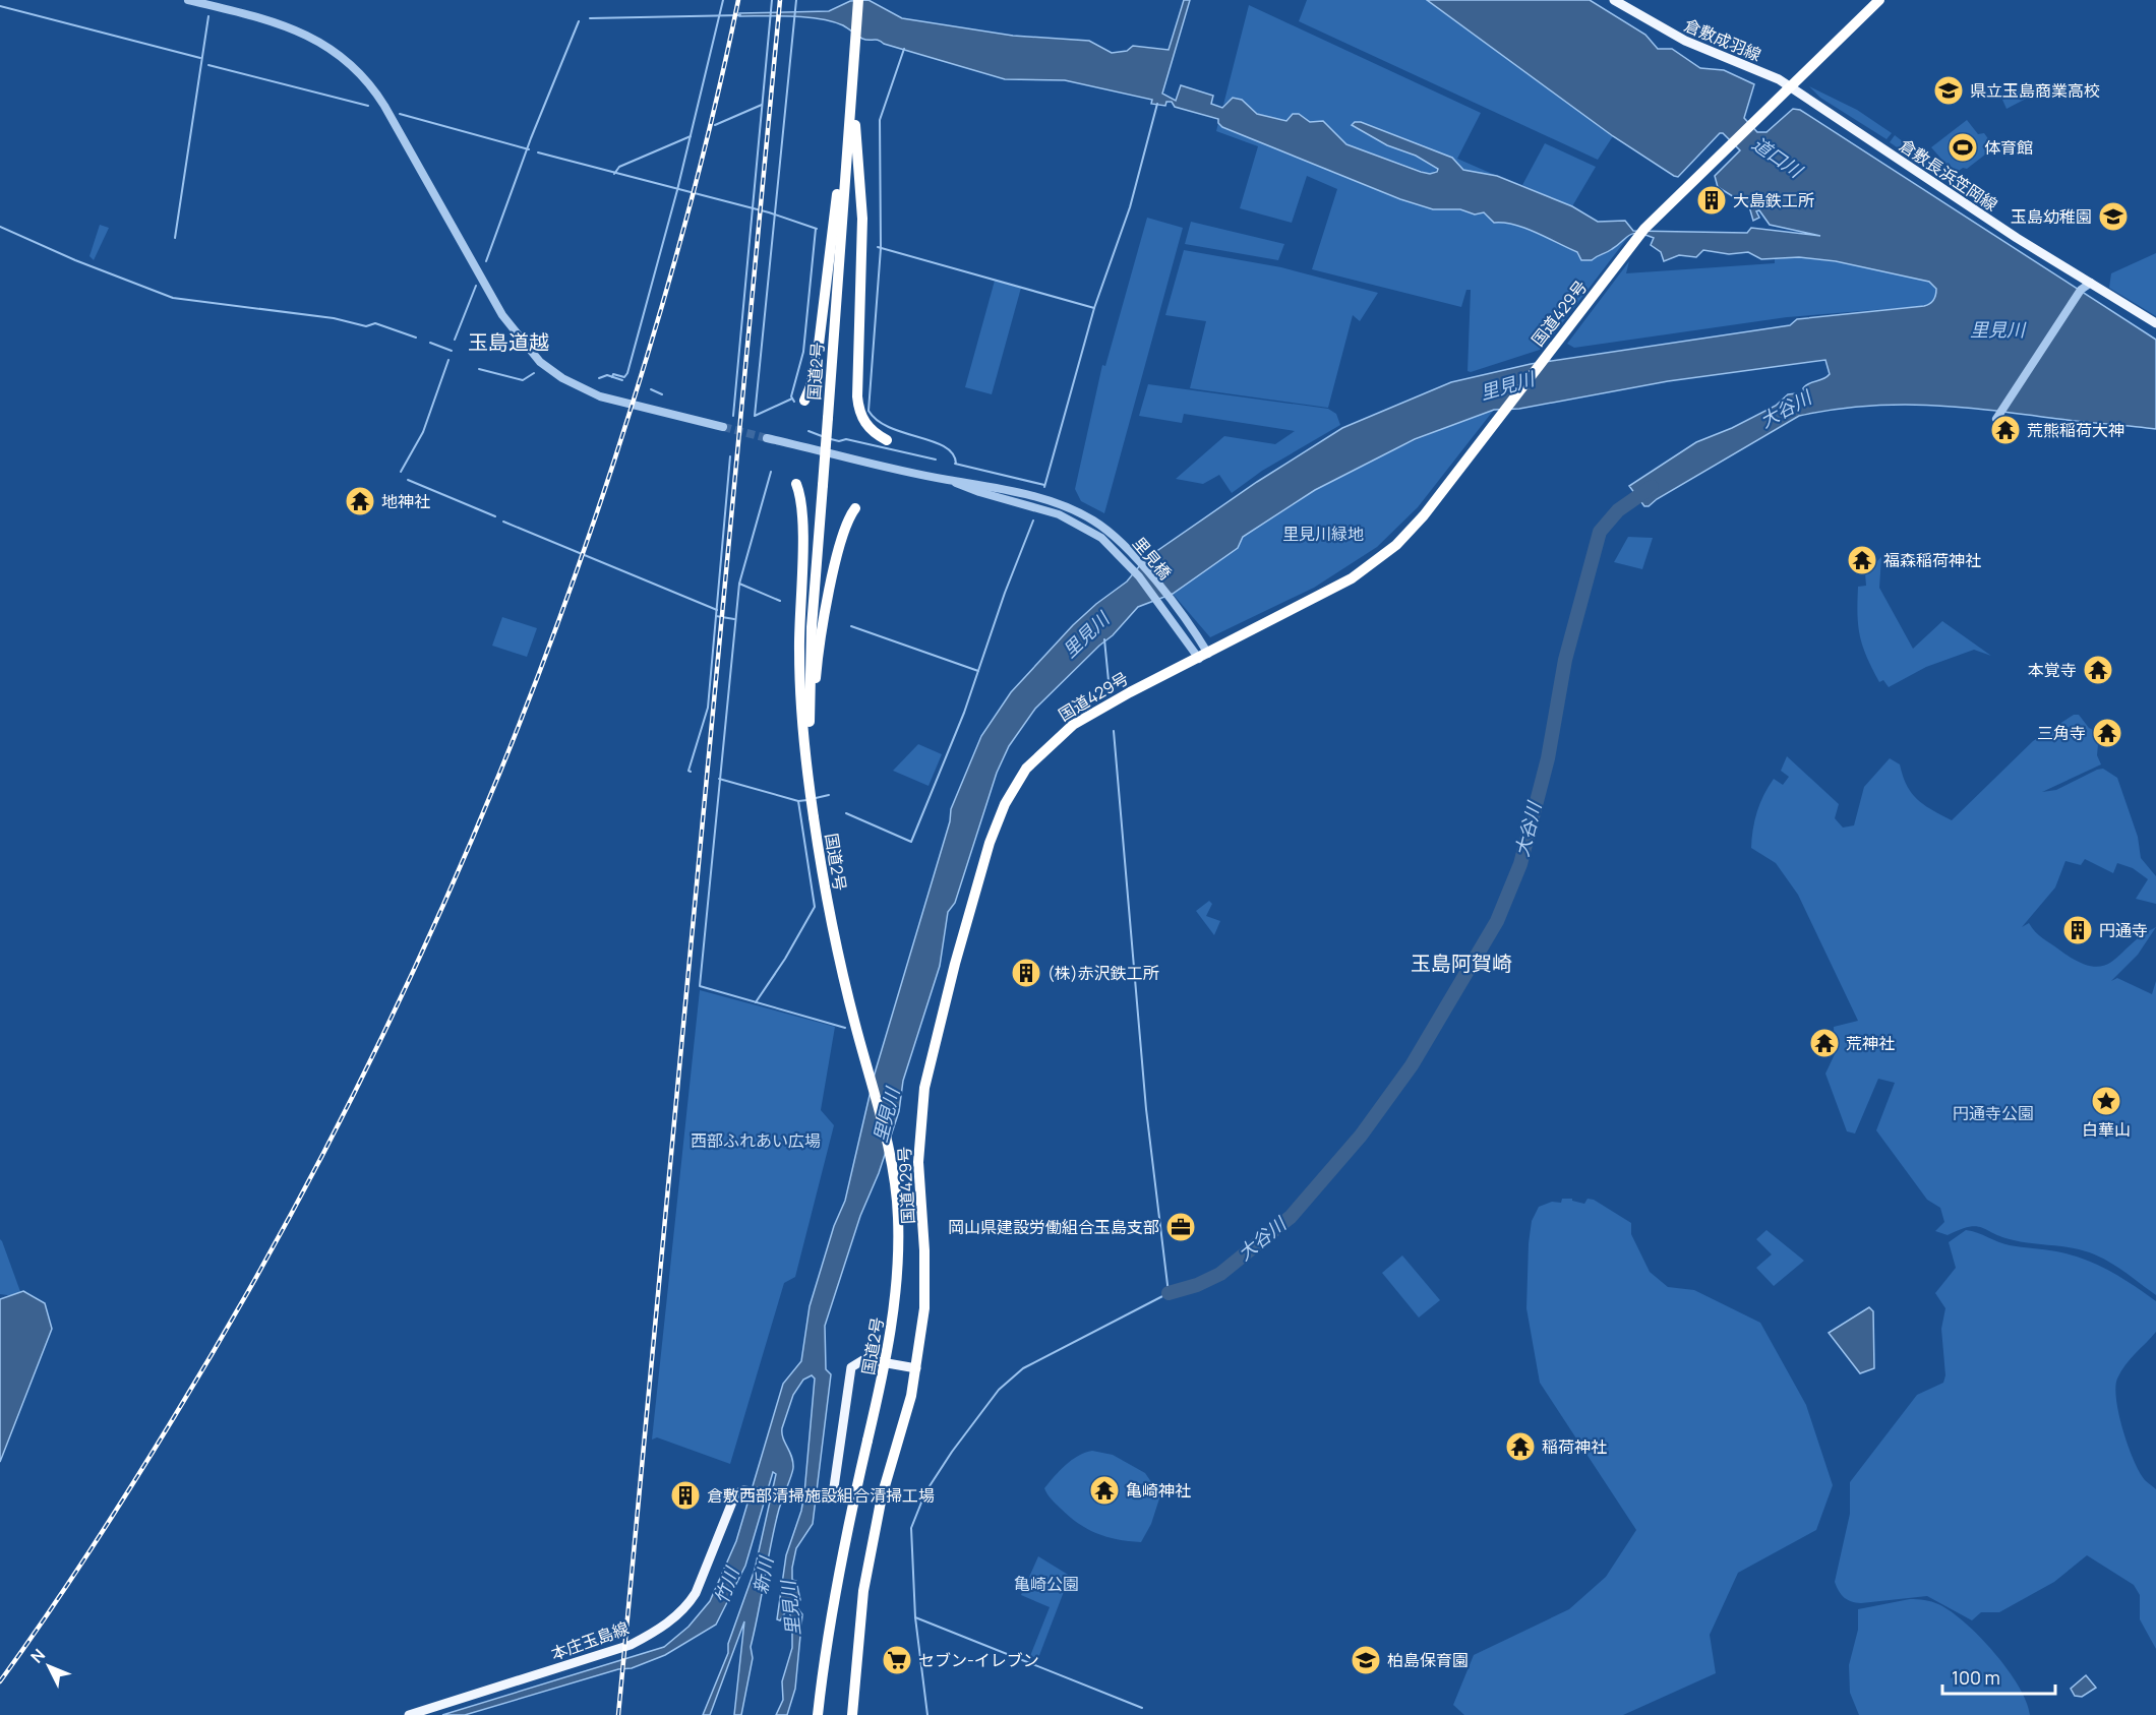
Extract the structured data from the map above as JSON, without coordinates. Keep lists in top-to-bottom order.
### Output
{
  "streets": {
    "highway": ["国道429号", "国道2号"],
    "main road": ["倉敷成羽線", "倉敷長浜笠岡線", "本庄玉島線"],
    "street": ["里見橋"]
  },
  "crossings": [
    ["倉敷成羽線", "倉敷長浜笠岡線"],
    ["倉敷成羽線", "国道429号"],
    ["倉敷長浜笠岡線", "国道429号"],
    ["国道429号", "里見橋"],
    ["国道429号", "本庄玉島線"]
  ],
  "districts": ["玉島道越", "玉島阿賀崎"],
  "water": [
    "道口川",
    "里見川",
    "大谷川",
    "新川",
    "竹川"
  ],
  "parks": [
    "里見川緑地",
    "円通寺公園",
    "西部ふれあい広場",
    "亀崎公園"
  ],
  "places": {
    "school or university": ["県立玉島商業高校", "玉島幼稚園", "柏島保育園"],
    "sports": ["体育館"],
    "building": [
      "大島鉄工所",
      "円通寺",
      "(株)赤沢鉄工所",
      "倉敷西部清掃施設組合清掃工場"
    ],
    "temple": [
      "荒熊稲荷大神",
      "地神社",
      "福森稲荷神社",
      "本覚寺",
      "三角寺",
      "荒神社",
      "稲荷神社",
      "亀崎神社"
    ],
    "place": ["白華山"],
    "office": ["岡山県建設労働組合玉島支部"],
    "supermarket": ["セブン-イレブン"]
  },
  "scale_bar": "100 m",
  "north": "top left"
}
